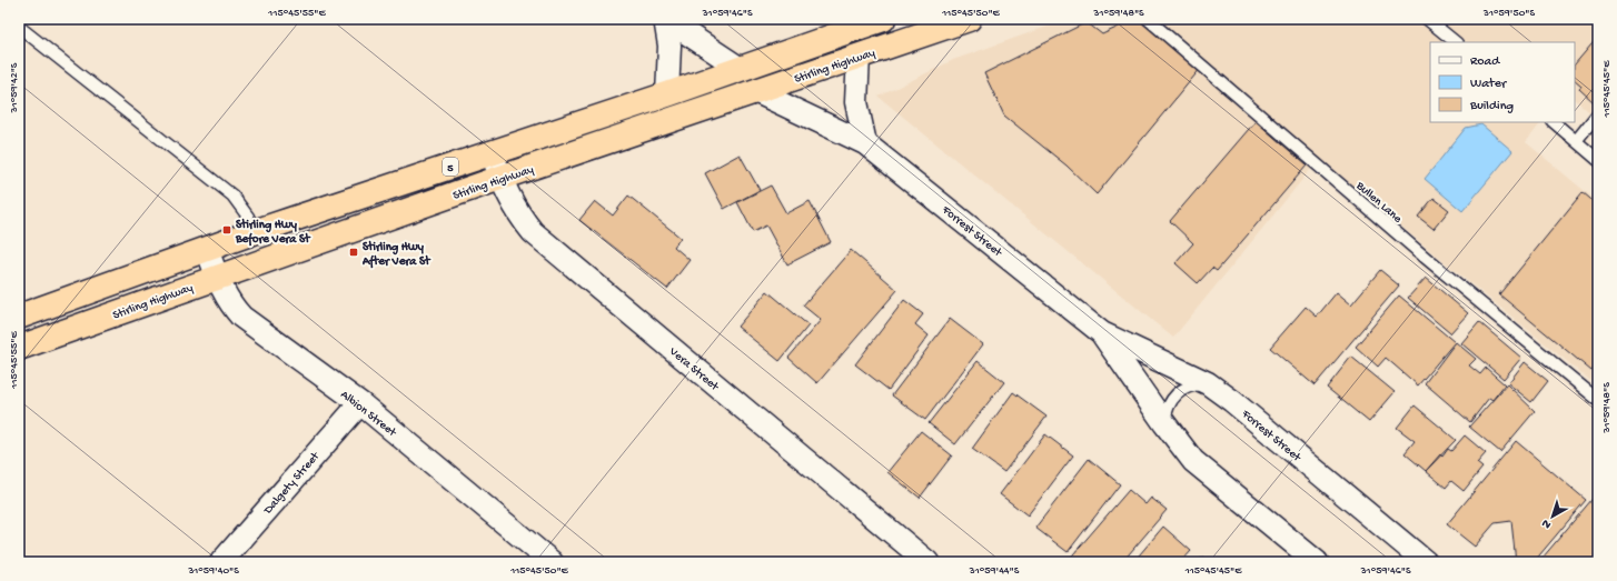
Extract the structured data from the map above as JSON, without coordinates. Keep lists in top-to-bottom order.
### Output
{
  "streets": {
    "highway": ["Stirling Highway", "5"],
    "street": [
      "Forrest Street",
      "Vera Street",
      "Albion Street",
      "Dalgety Street"
    ],
    "lane": ["Bullen Lane"]
  },
  "crossings": [
    ["Stirling Highway", "Forrest Street"],
    ["Stirling Highway", "Vera Street"],
    ["Stirling Highway", "Albion Street"],
    ["5", "Vera Street"],
    ["5", "Albion Street"],
    ["Albion Street", "Dalgety Street"]
  ],
  "places": {
    "transit": ["Stirling Hwy Before Vera St", "Stirling Hwy After Vera St"]
  },
  "legend": ["Road", "Water", "Building"],
  "north": "bottom left",
  "coordinates": [
    "115°45'55\"E",
    "31°59'46\"S",
    "115°45'50\"E",
    "31°59'48\"S",
    "31°59'50\"S",
    "31°59'42\"S",
    "115°45'45\"E",
    "31°59'40\"S",
    "31°59'44\"S"
  ]
}
